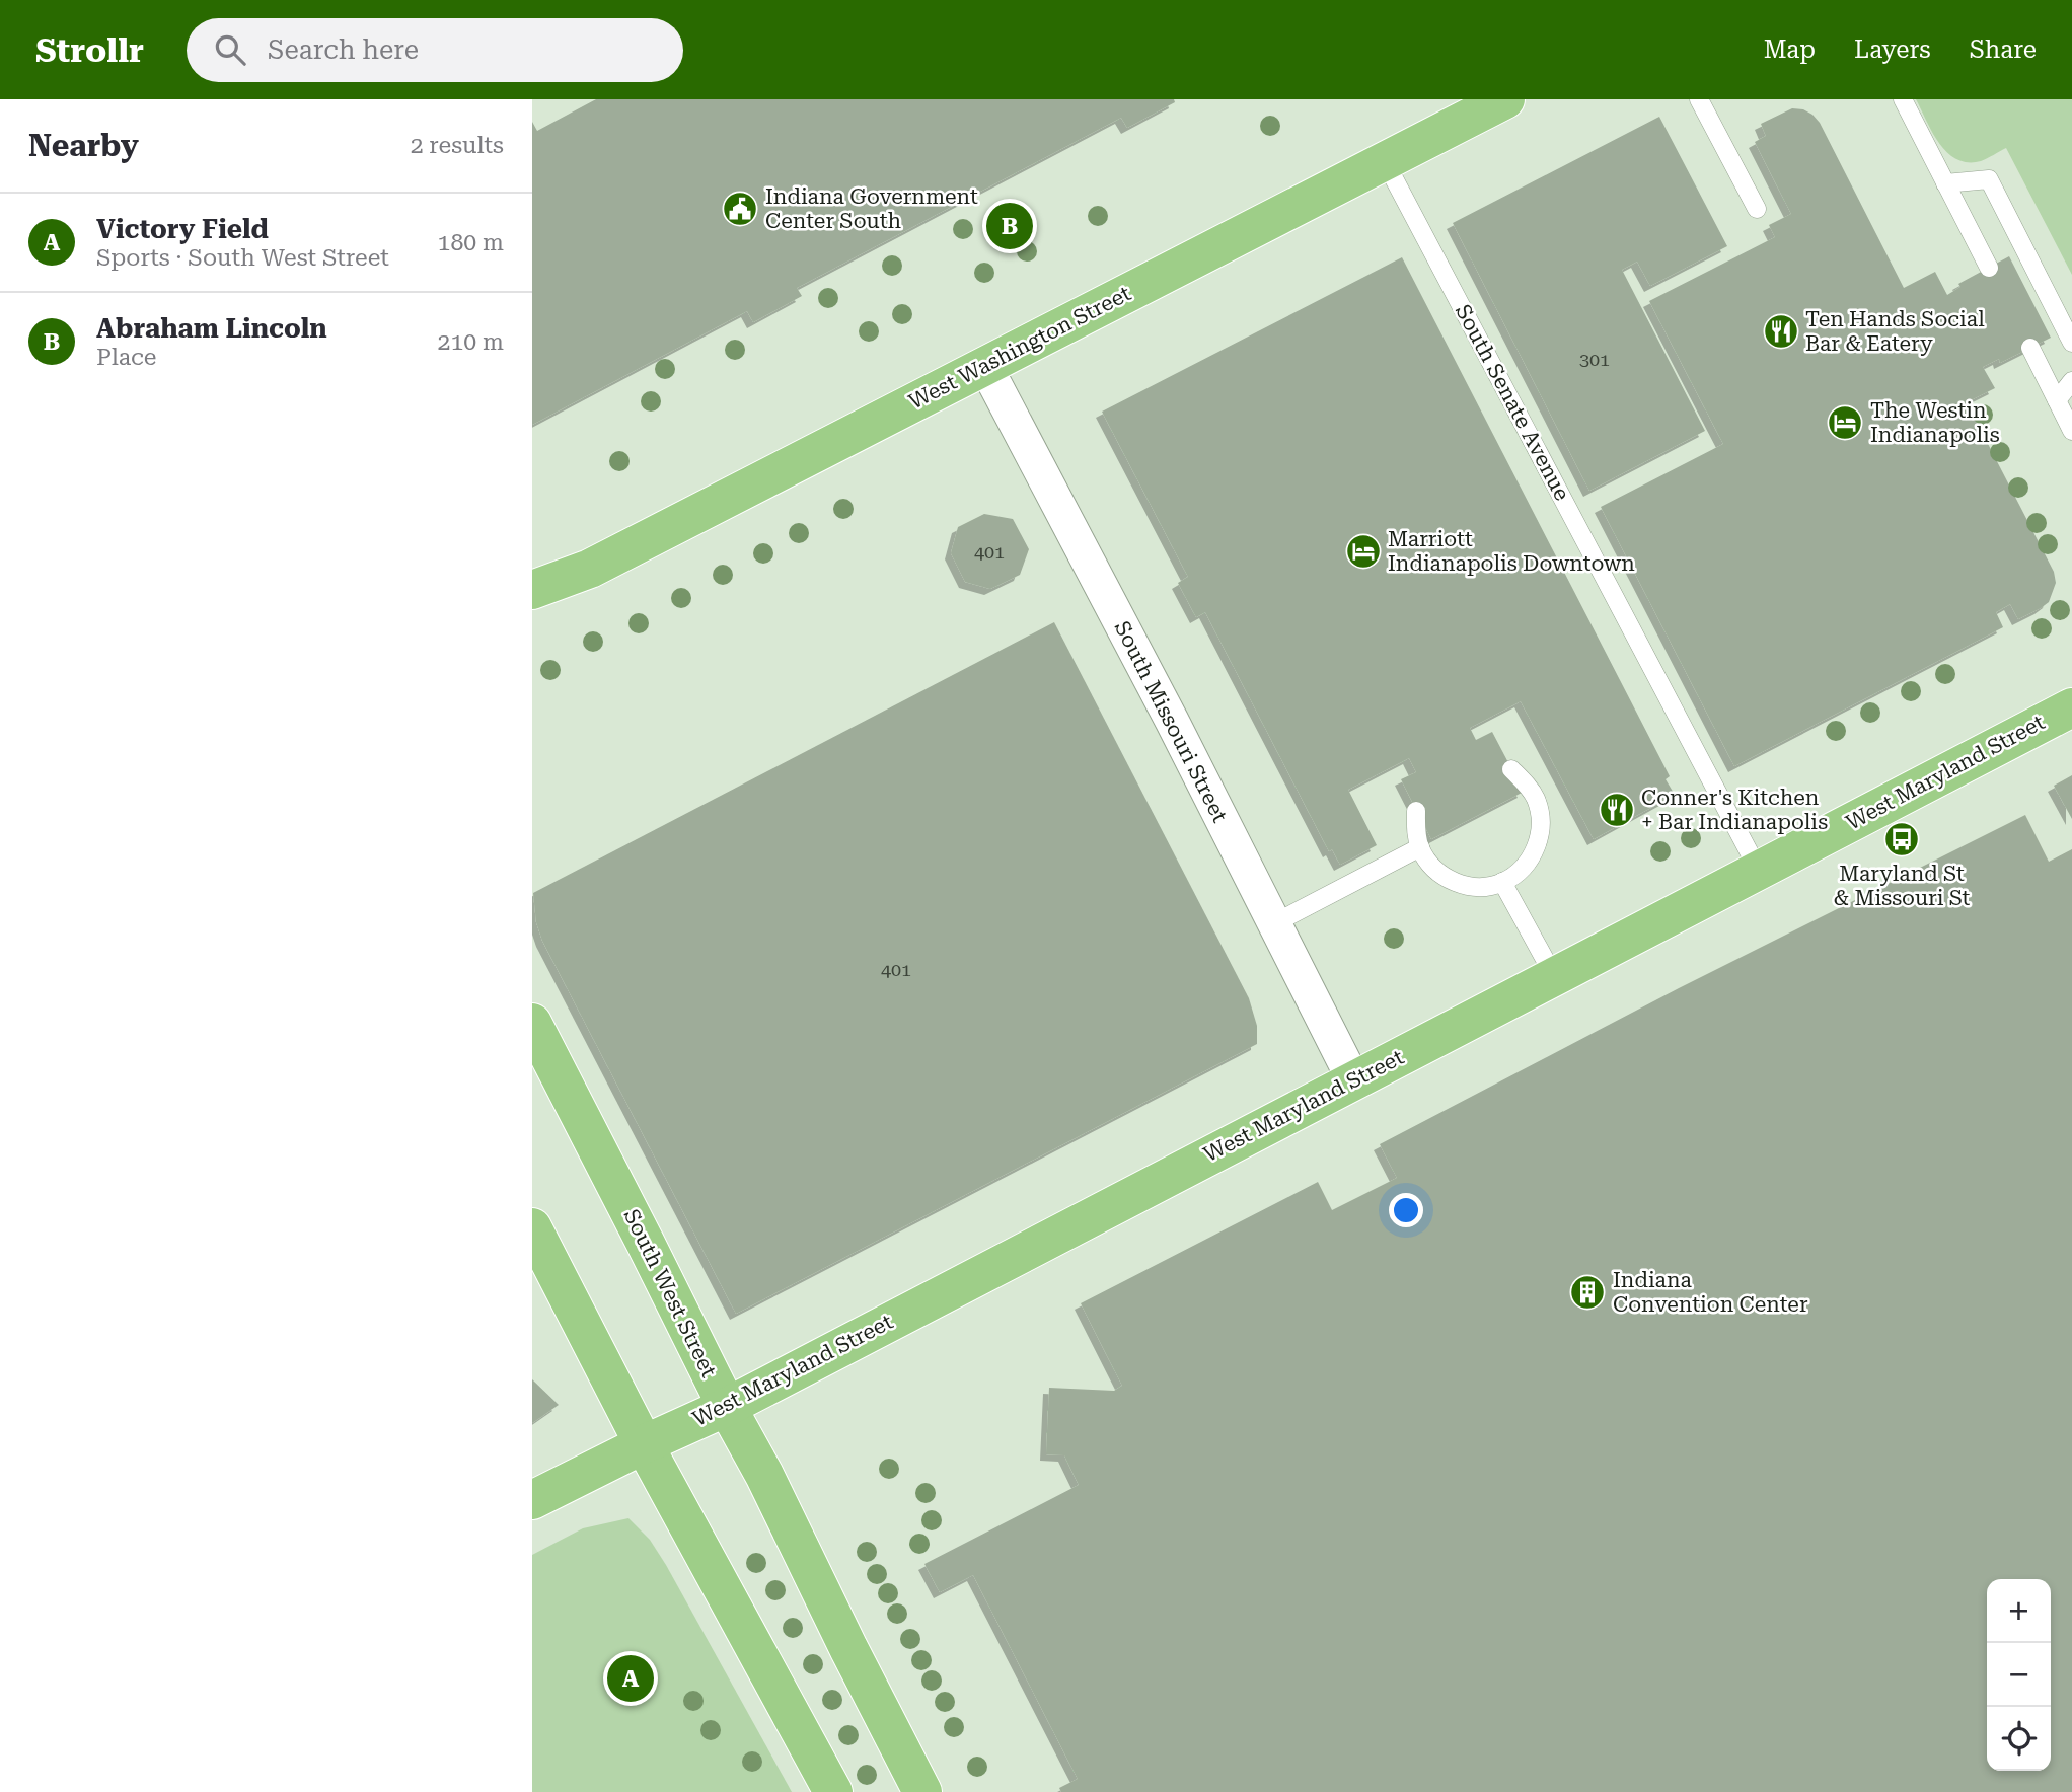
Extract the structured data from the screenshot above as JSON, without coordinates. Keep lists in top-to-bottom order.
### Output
{
  "streets": {
    "main road": ["West Washington Street", "West Maryland Street", "South West Street"],
    "street": ["South Missouri Street"],
    "lane": ["South Senate Avenue"]
  },
  "crossings": [
    ["West Washington Street", "South Senate Avenue"],
    ["West Washington Street", "South Missouri Street"],
    ["South Senate Avenue", "West Maryland Street"],
    ["South Missouri Street", "West Maryland Street"],
    ["West Maryland Street", "South West Street"]
  ],
  "places": {
    "public building": ["Indiana Government Center South"],
    "restaurant": ["Ten Hands Social Bar & Eatery", "Conner's Kitchen + Bar Indianapolis"],
    "hotel": ["The Westin Indianapolis", "Marriott Indianapolis Downtown"],
    "bus stop": ["Maryland St & Missouri St"],
    "building": ["Indiana Convention Center"]
  },
  "house_numbers": ["301", "401", "401"],
  "page": {
    "header": "Strollr",
    "search": "Search here",
    "nav": ["Map", "Layers", "Share"],
    "heading": ["Nearby", "2 results"],
    "list": [
      {
        "mark": "A",
        "name": "Victory Field",
        "note": "Sports · South West Street",
        "value": "180 m"
      },
      {
        "mark": "B",
        "name": "Abraham Lincoln",
        "note": "Place",
        "value": "210 m"
      }
    ],
    "pins": ["B", "A"],
    "map_buttons": ["+", "−"]
  }
}
